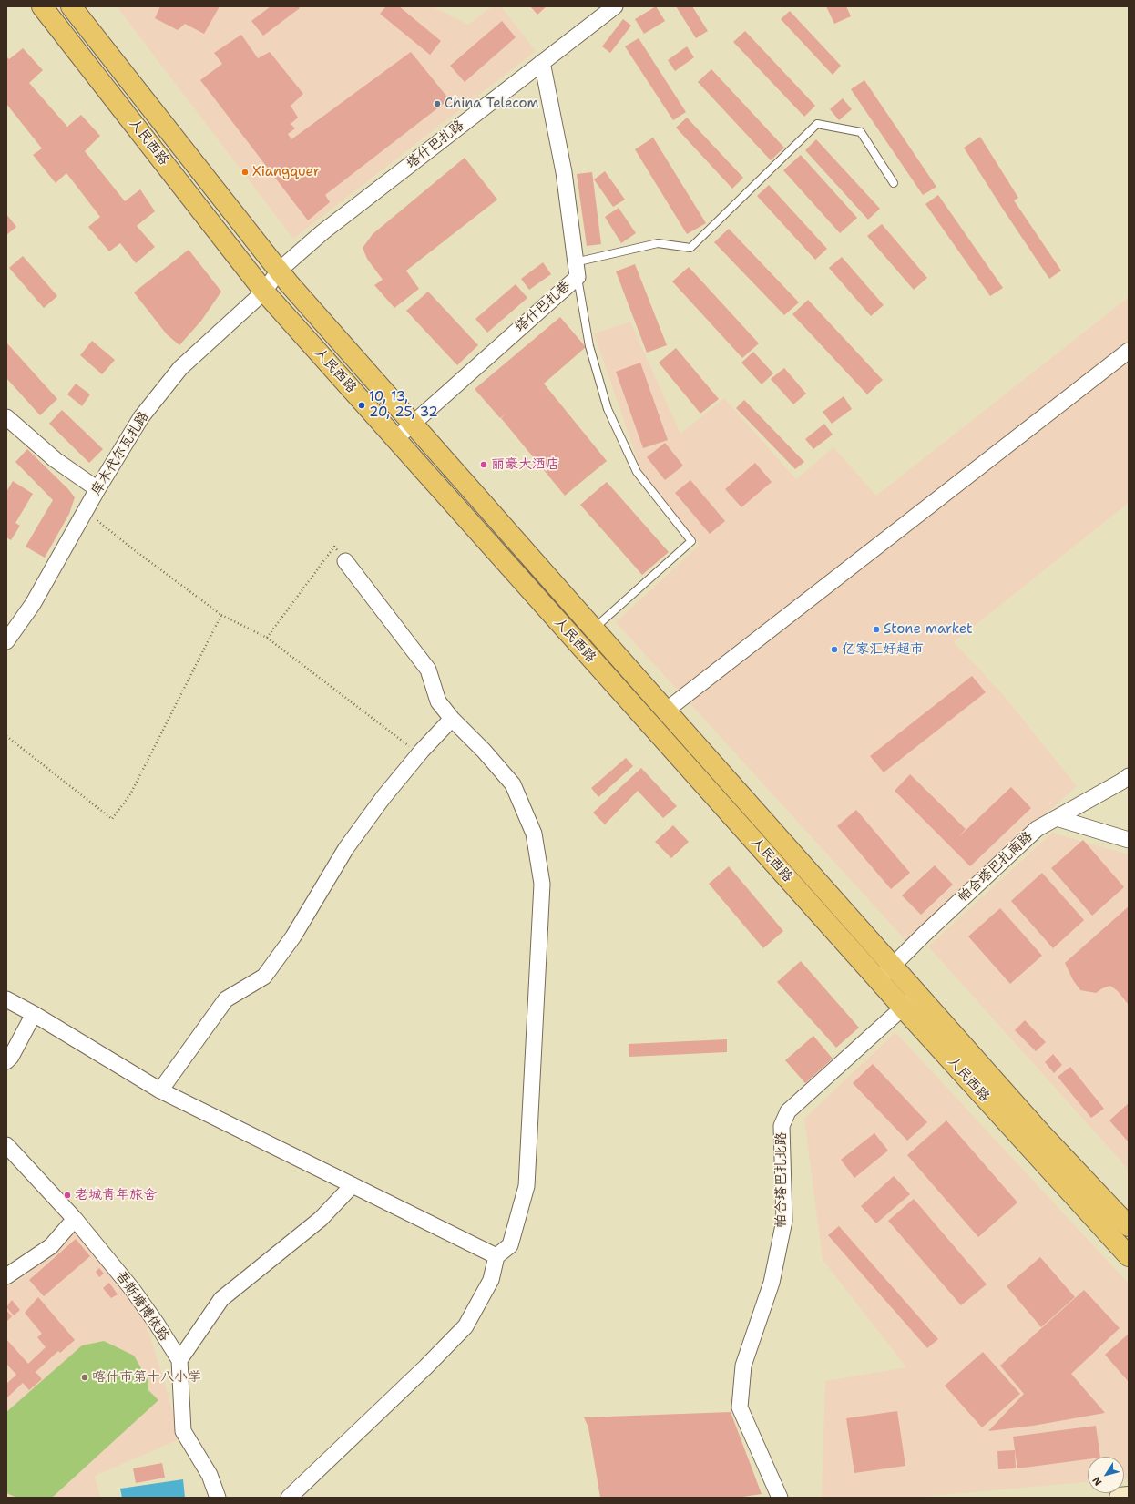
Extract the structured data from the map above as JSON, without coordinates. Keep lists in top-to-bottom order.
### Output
{
  "streets": {
    "main road": ["人民西路"],
    "street": [
      "塔什巴扎路",
      "塔什巴扎巷",
      "库木代尔瓦扎路",
      "帕合塔巴扎南路",
      "帕合塔巴扎北路",
      "吾斯塘博依路"
    ]
  },
  "crossings": [
    ["人民西路", "塔什巴扎路"],
    ["人民西路", "塔什巴扎巷"],
    ["人民西路", "库木代尔瓦扎路"],
    ["人民西路", "帕合塔巴扎南路"],
    ["人民西路", "帕合塔巴扎北路"],
    ["塔什巴扎路", "塔什巴扎巷"],
    ["塔什巴扎路", "库木代尔瓦扎路"]
  ],
  "places": [
    "China Telecom",
    "Xiangquer",
    "10, 13, 20, 25, 32",
    "丽豪大酒店",
    "Stone market",
    "亿家汇好超市",
    "老城青年旅舍",
    "喀什市第十八小学"
  ],
  "north": "bottom left"
}
